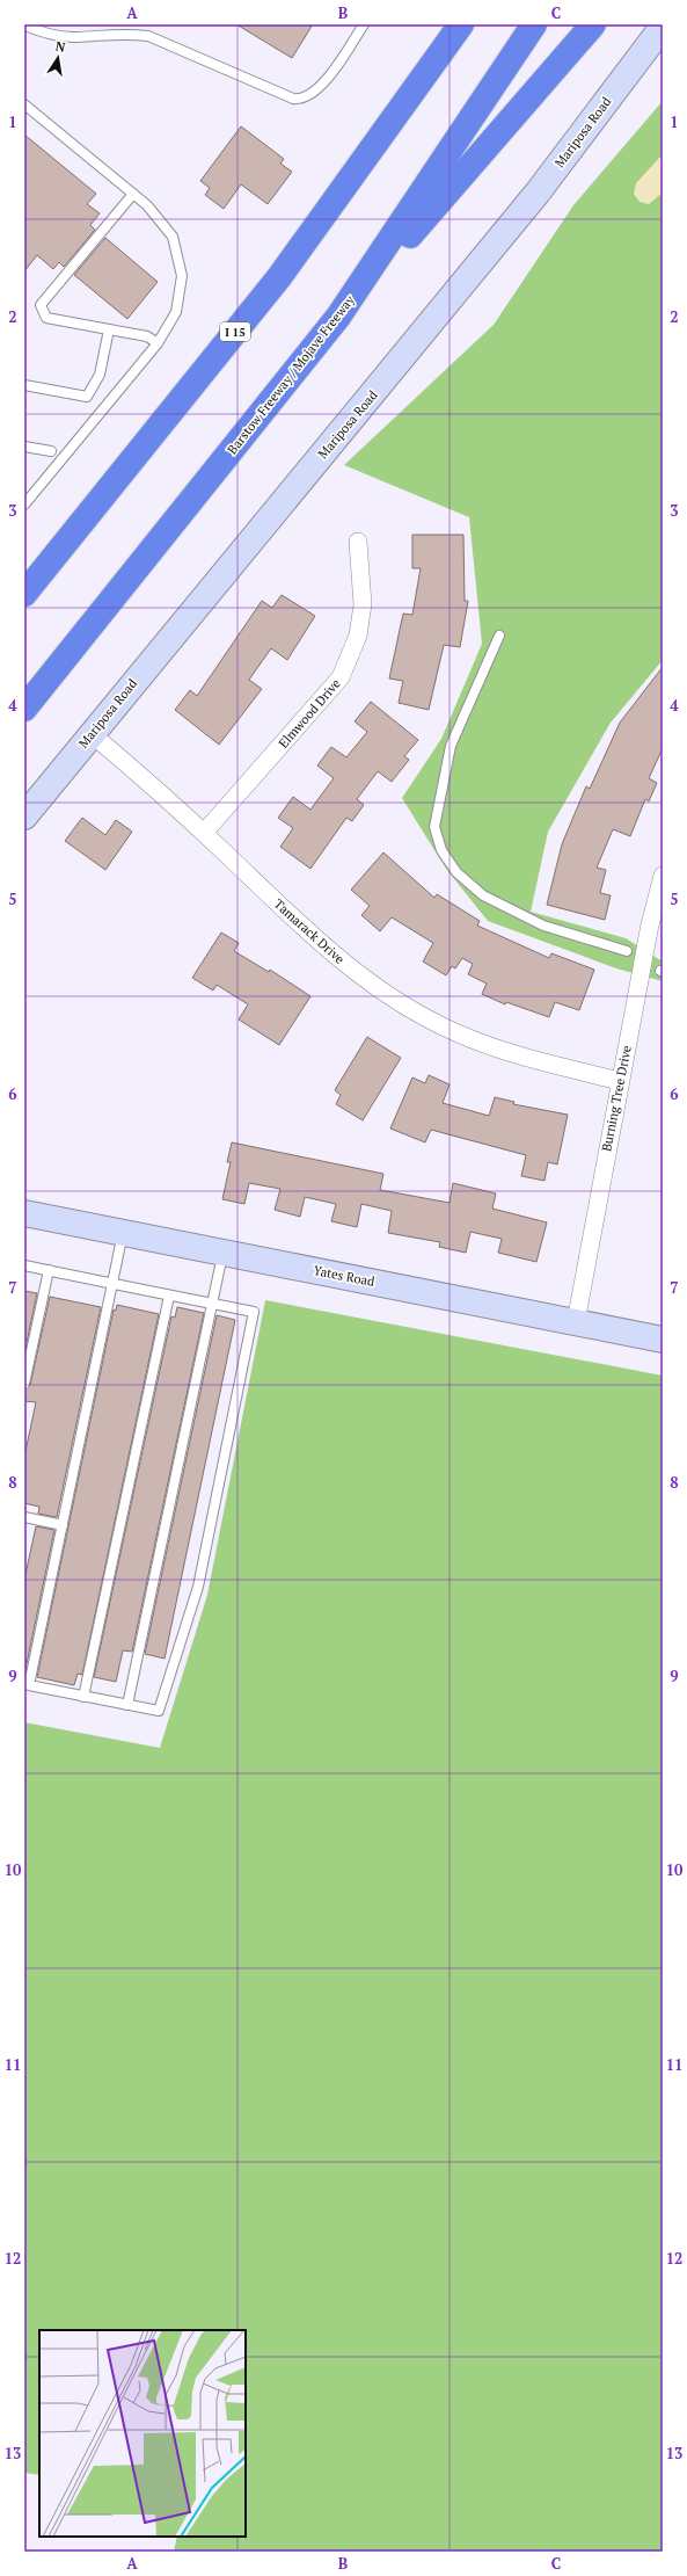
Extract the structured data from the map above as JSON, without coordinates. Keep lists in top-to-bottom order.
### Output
{
  "streets": {
    "highway": ["I 15", "Barstow Freeway / Mojave Freeway"],
    "main road": ["Mariposa Road", "Yates Road"],
    "street": ["Elmwood Drive", "Tamarack Drive", "Burning Tree Drive"]
  },
  "crossings": [
    ["Mariposa Road", "Tamarack Drive"],
    ["Elmwood Drive", "Tamarack Drive"],
    ["Tamarack Drive", "Burning Tree Drive"],
    ["Burning Tree Drive", "Yates Road"]
  ],
  "north": "top",
  "grid": {
    "columns": ["A", "B", "C"],
    "rows": [
      "1",
      "2",
      "3",
      "4",
      "5",
      "6",
      "7",
      "8",
      "9",
      "10",
      "11",
      "12",
      "13"
    ]
  }
}
